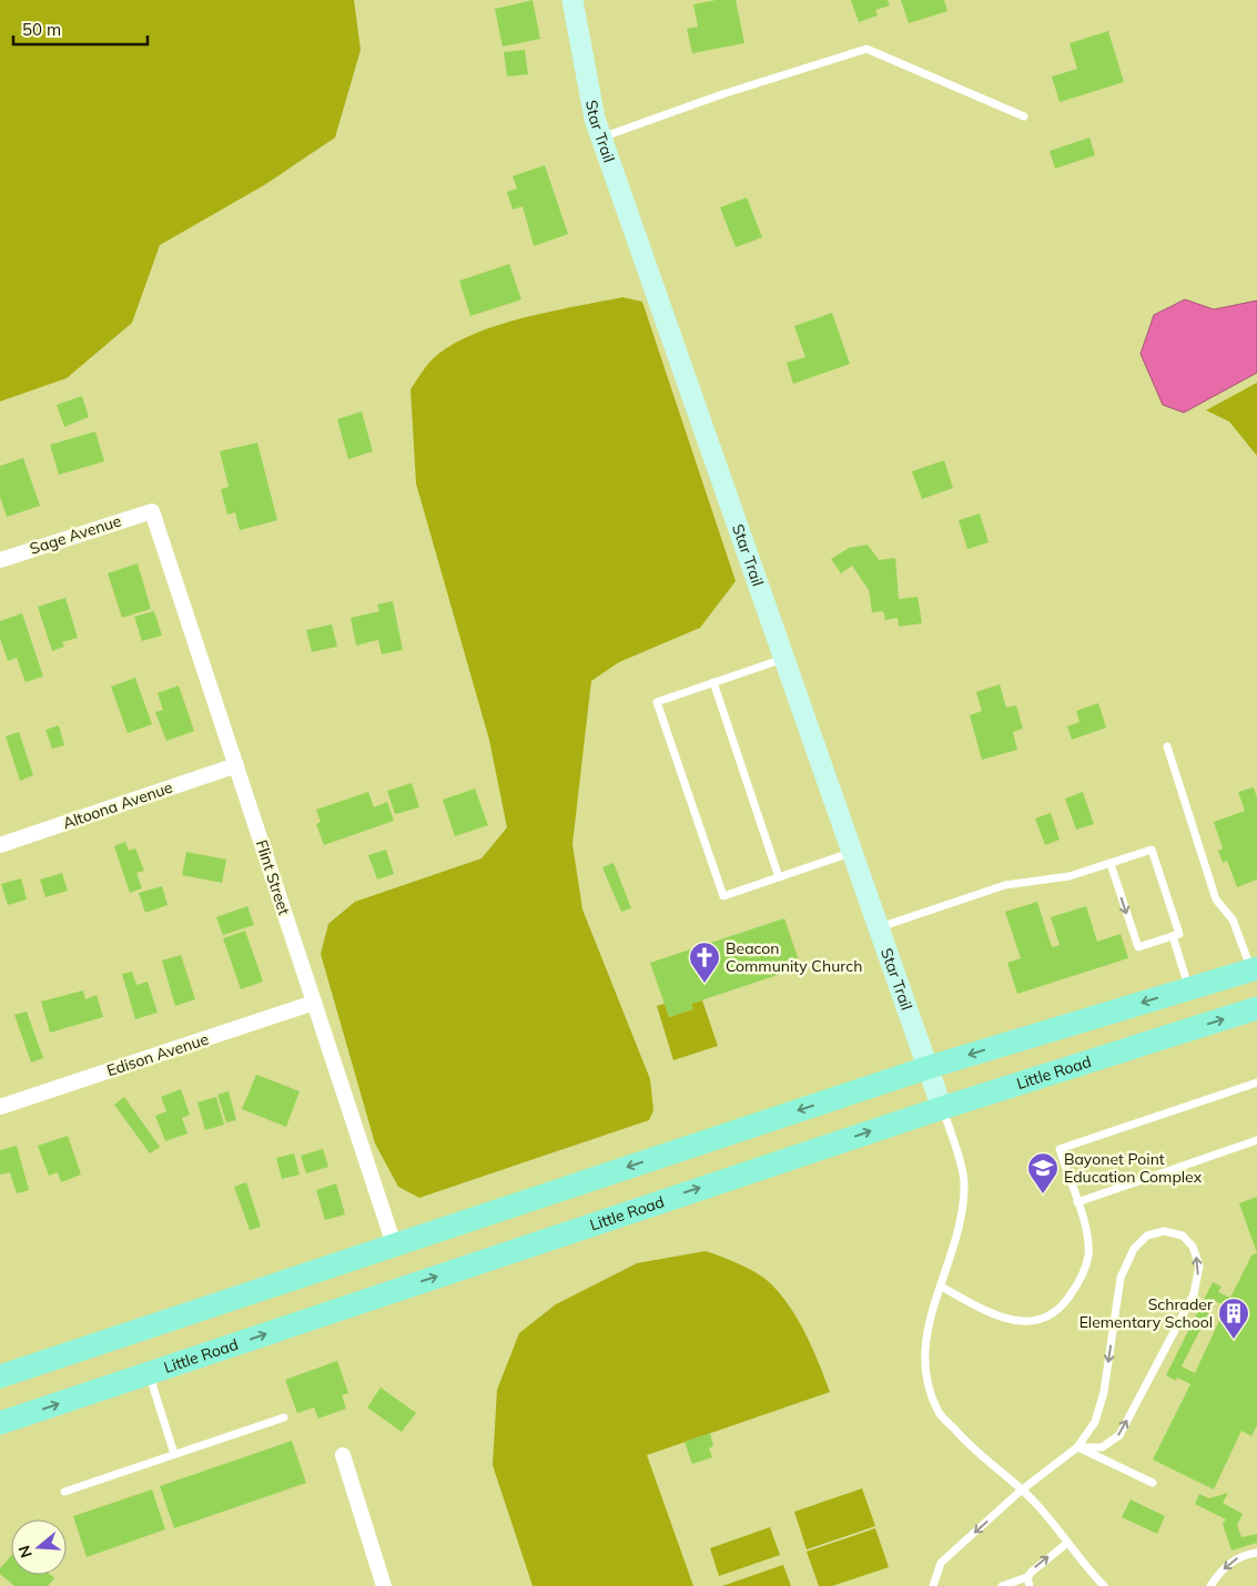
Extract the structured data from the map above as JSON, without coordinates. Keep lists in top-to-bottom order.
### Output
{
  "streets": {
    "main road": ["Little Road"],
    "street": [
      "Star Trail",
      "Sage Avenue",
      "Altoona Avenue",
      "Flint Street",
      "Edison Avenue"
    ]
  },
  "crossings": [
    ["Star Trail", "Little Road"],
    ["Sage Avenue", "Flint Street"],
    ["Altoona Avenue", "Flint Street"],
    ["Flint Street", "Edison Avenue"]
  ],
  "places": {
    "church": ["Beacon Community Church"],
    "school or university": ["Bayonet Point Education Complex"],
    "building": ["Schrader Elementary School"]
  },
  "scale_bar": "50 m",
  "north": "left"
}
